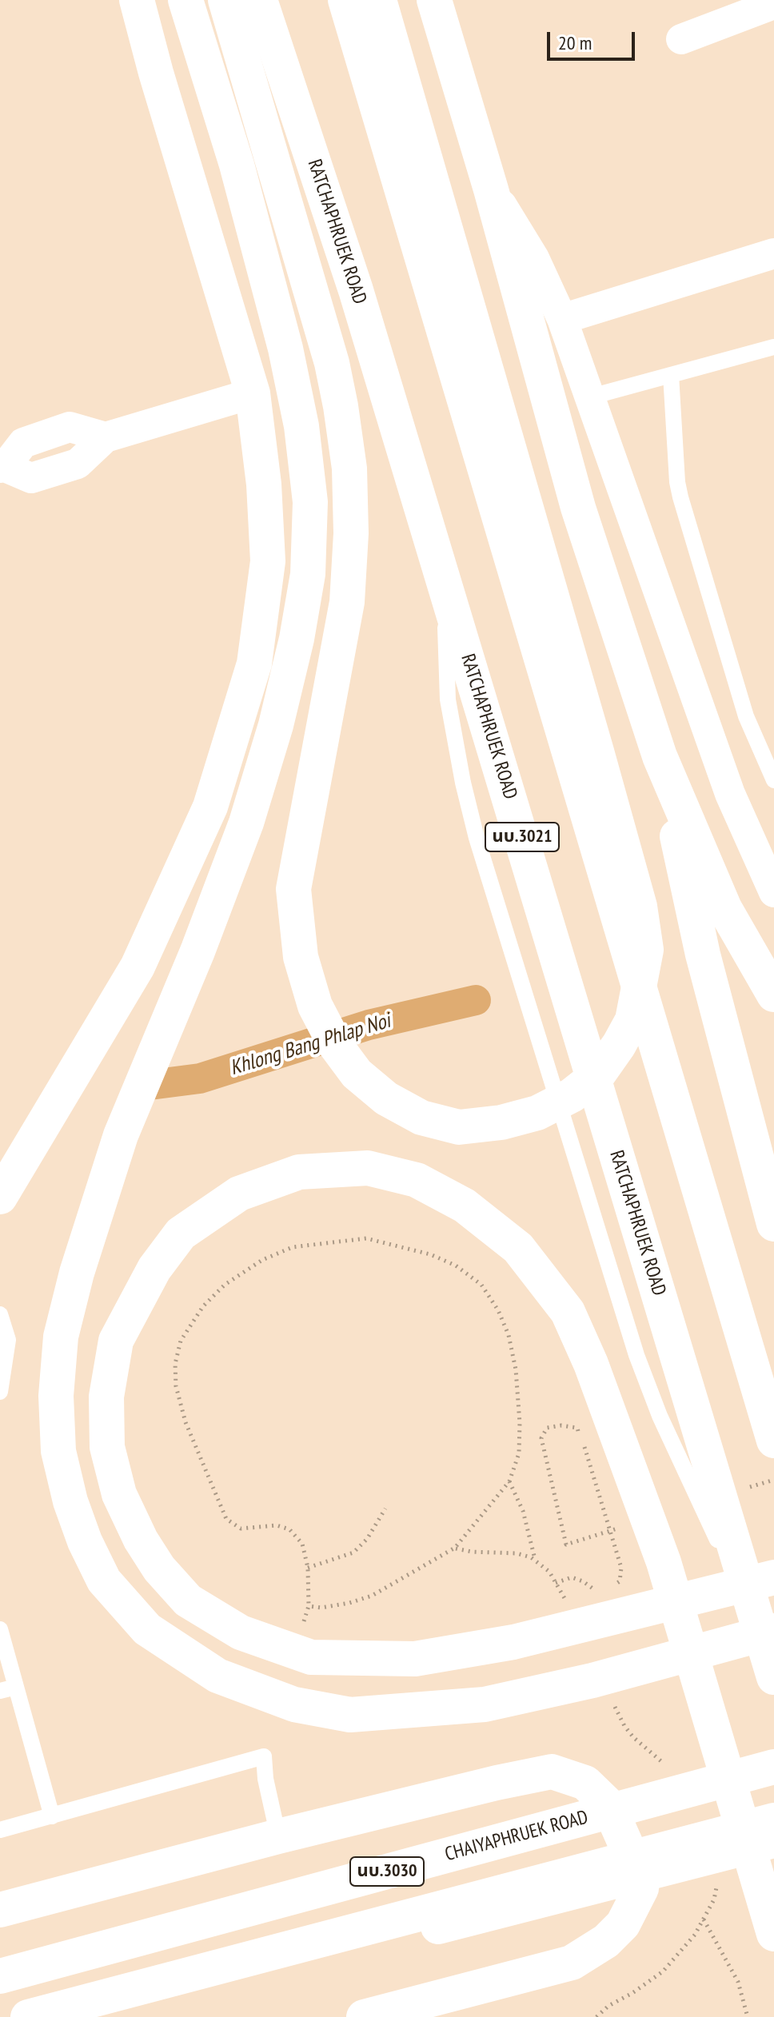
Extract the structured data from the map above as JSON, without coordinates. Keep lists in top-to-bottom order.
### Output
{
  "streets": {
    "main road": [
      "RATCHAPHRUEK ROAD",
      "นบ.3021",
      "CHAIYAPHRUEK ROAD",
      "นบ.3030"
    ]
  },
  "water": ["Khlong Bang Phlap Noi"],
  "scale_bar": "20 m"
}
